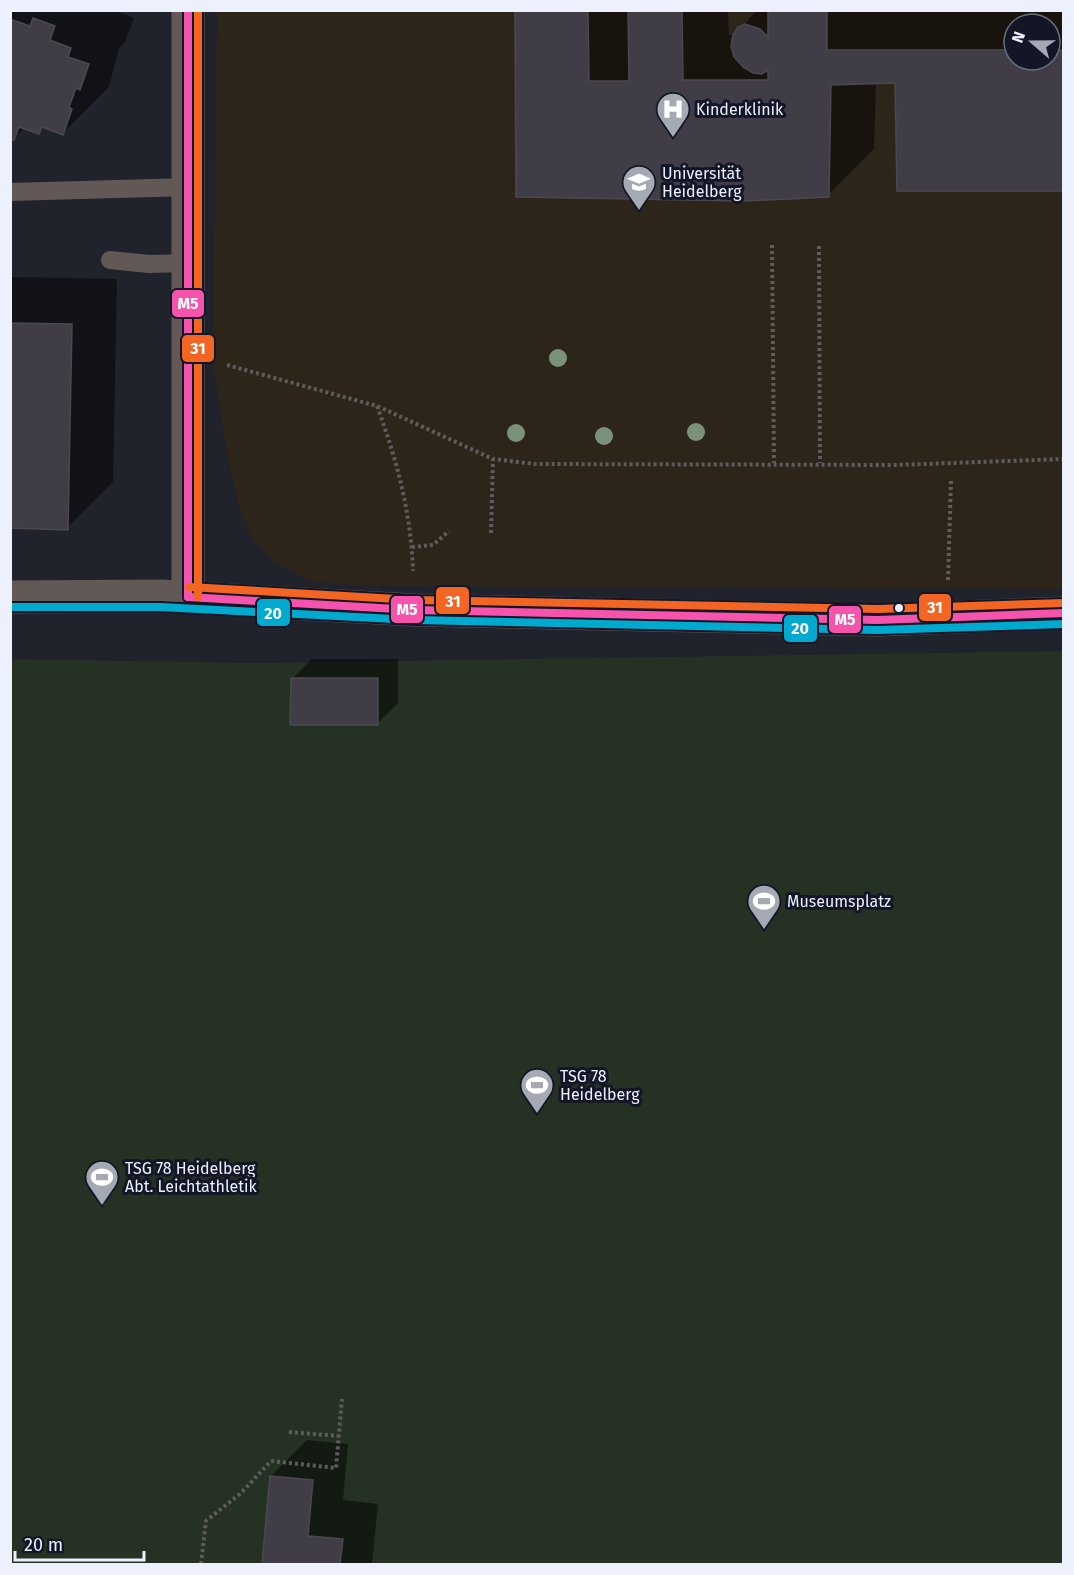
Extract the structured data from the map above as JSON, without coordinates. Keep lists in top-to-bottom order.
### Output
{
  "places": {
    "hospital": ["Kinderklinik"],
    "school or university": ["Universität Heidelberg"],
    "sports": ["Museumsplatz", "TSG 78 Heidelberg", "TSG 78 Heidelberg Abt. Leichtathletik"]
  },
  "lines": ["transit line M5", "transit line 31", "transit line 20"],
  "scale_bar": "20 m",
  "north": "left"
}
